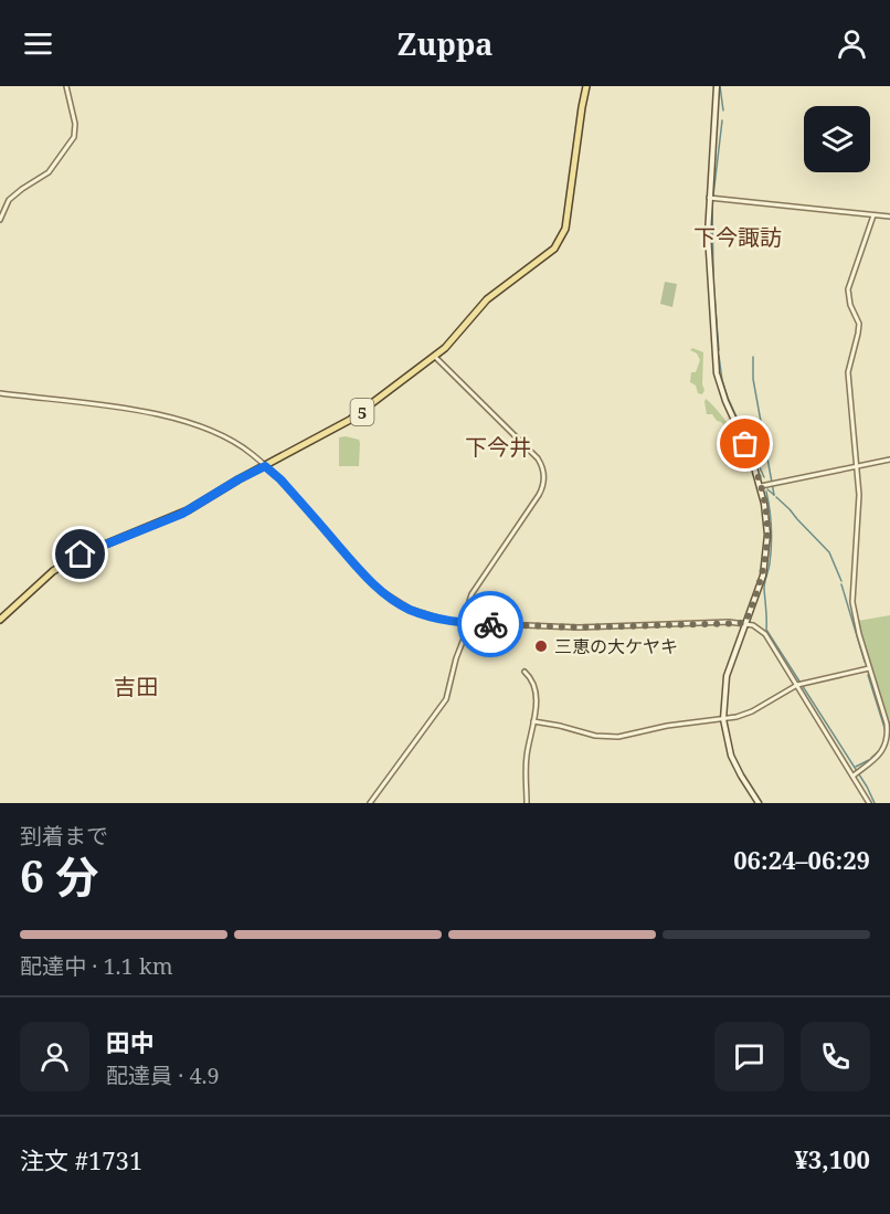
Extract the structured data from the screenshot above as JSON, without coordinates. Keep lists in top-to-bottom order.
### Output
{
  "streets": {
    "main road": ["5"]
  },
  "districts": ["下今諏訪", "下今井", "吉田"],
  "places": ["三恵の大ケヤキ"],
  "page": {
    "header": "Zuppa",
    "heading": ["6 分", "到着まで", "06:24–06:29"],
    "panel": [
      "田中",
      "配達員 · 4.9",
      "注文 #1731",
      "¥3,100"
    ],
    "bar": "配達中 · 1.1 km"
  }
}
